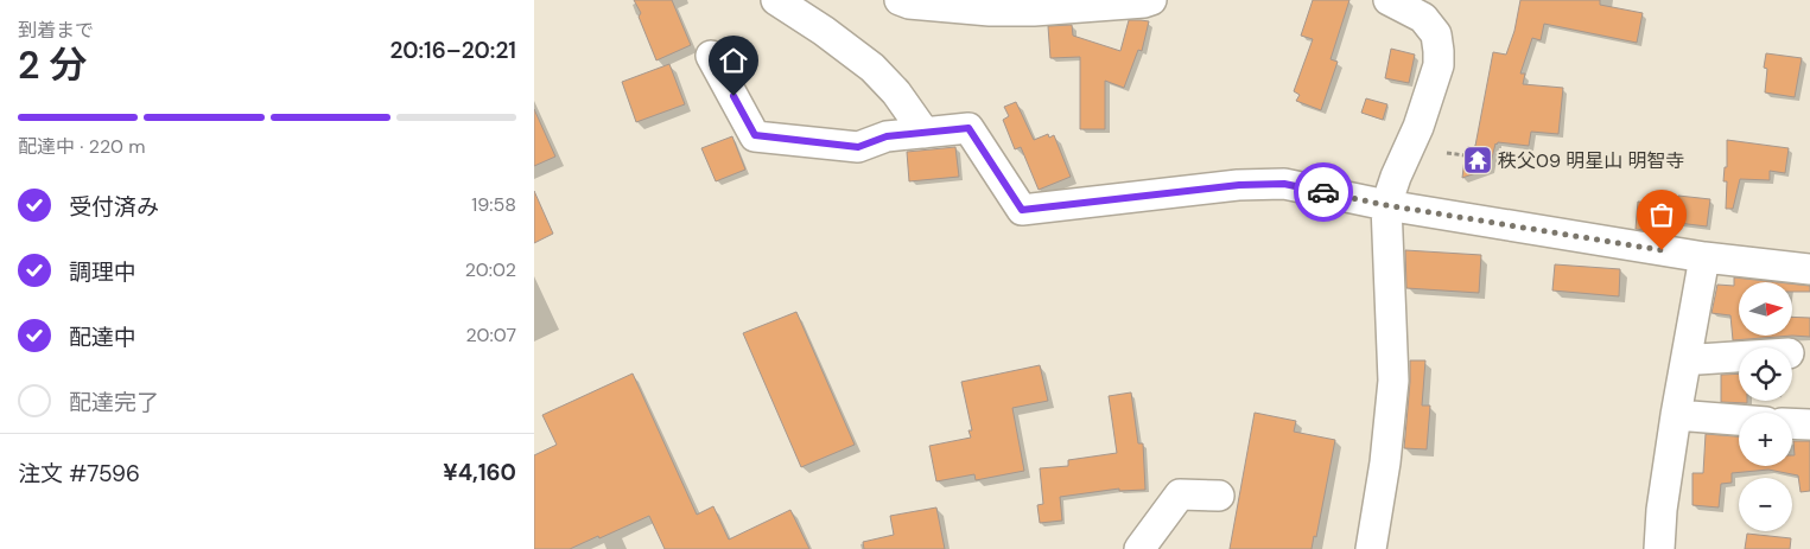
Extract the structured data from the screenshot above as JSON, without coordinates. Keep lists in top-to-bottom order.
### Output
{
  "places": {
    "temple": ["秩父09 明星山 明智寺"]
  },
  "north": "right",
  "page": {
    "heading": ["2 分", "到着まで", "20:16–20:21"],
    "panel": ["注文 #7596", "¥4,160"],
    "bar": "配達中 · 220 m",
    "list": [
      ["受付済み", "19:58"],
      ["調理中", "20:02"],
      ["配達中", "20:07"],
      "配達完了"
    ],
    "map_buttons": ["+", "−"]
  }
}
